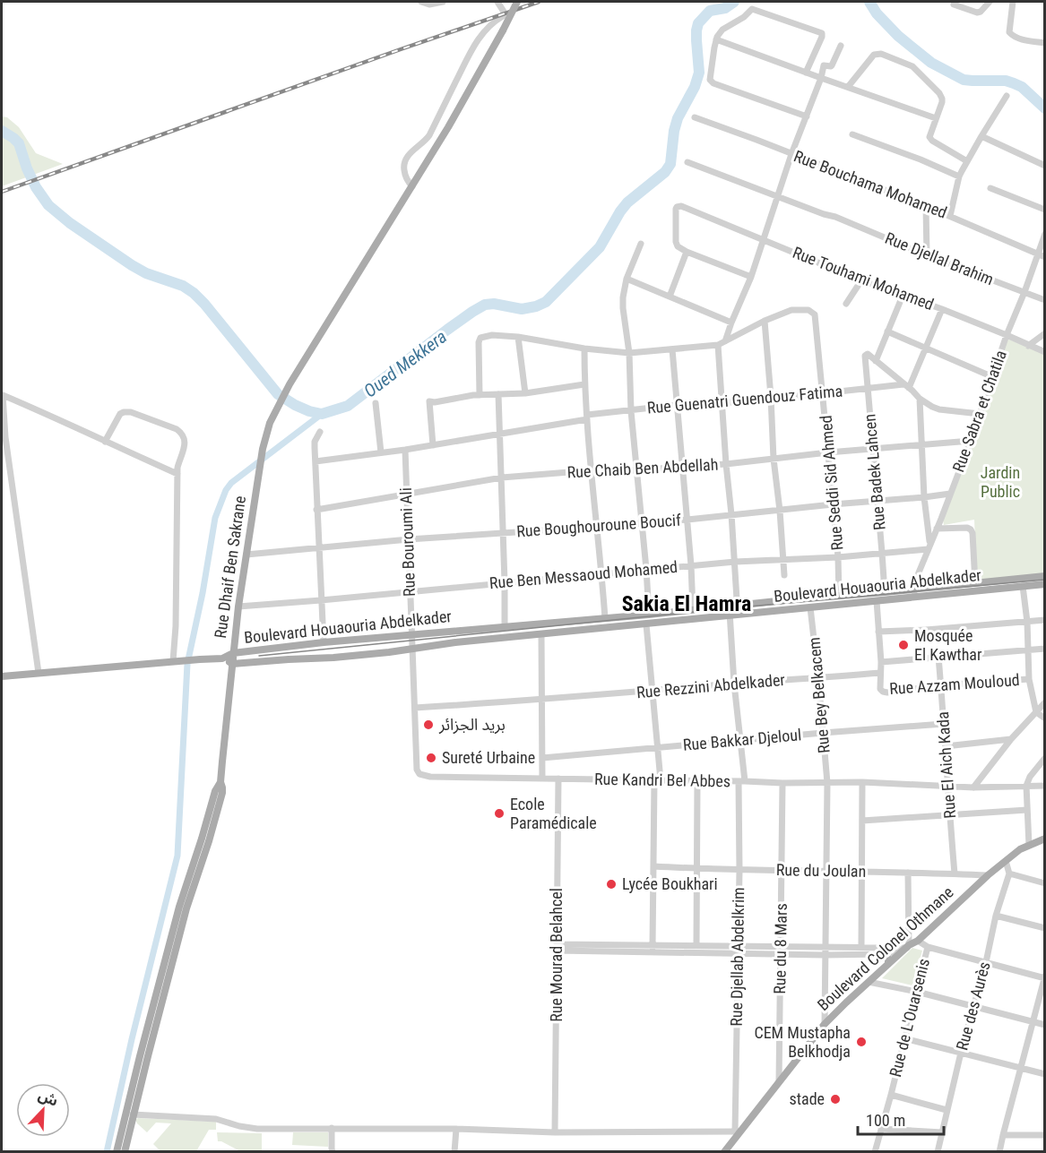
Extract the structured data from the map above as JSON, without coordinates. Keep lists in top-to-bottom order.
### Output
{
  "streets": {
    "main road": ["Rue Dhaif Ben Sakrane", "Boulevard Houaouria Abdelkader", "Boulevard Colonel Othmane"],
    "street": [
      "Rue Bouchama Mohamed",
      "Rue Djellal Brahim",
      "Rue Touhami Mohamed",
      "Rue Guenatri Guendouz Fatima",
      "Rue Sabra et Chatila",
      "Rue Chaib Ben Abdellah",
      "Rue Badek Lahcen",
      "Rue Seddi Sid Ahmed",
      "Rue Boughouroune Boucif",
      "Rue Bouroumi Ali",
      "Rue Ben Messaoud Mohamed",
      "Rue Azzam Mouloud",
      "Rue Rezzini Abdelkader",
      "Rue Bey Belkacem",
      "Rue Bakkar Djeloul",
      "Rue El Aich Kada",
      "Rue Kandri Bel Abbes",
      "Rue du Joulan",
      "Rue du 8 Mars",
      "Rue Mourad Belahcel",
      "Rue Djellab Abdelkrim",
      "Rue des Aurès",
      "Rue de L'Ouarsenis"
    ]
  },
  "crossings": [
    ["Rue Bouchama Mohamed", "Rue Sabra et Chatila"],
    ["Rue Djellal Brahim", "Rue Sabra et Chatila"],
    ["Rue Touhami Mohamed", "Rue Sabra et Chatila"],
    ["Rue Guenatri Guendouz Fatima", "Rue Badek Lahcen"],
    ["Rue Guenatri Guendouz Fatima", "Rue Seddi Sid Ahmed"],
    ["Rue Guenatri Guendouz Fatima", "Rue Djellab Abdelkrim"],
    ["Rue Sabra et Chatila", "Rue Chaib Ben Abdellah"],
    ["Rue Sabra et Chatila", "Rue Boughouroune Boucif"],
    ["Rue Sabra et Chatila", "Rue Ben Messaoud Mohamed"],
    ["Rue Sabra et Chatila", "Boulevard Houaouria Abdelkader"],
    ["Rue Chaib Ben Abdellah", "Rue Badek Lahcen"],
    ["Rue Chaib Ben Abdellah", "Rue Seddi Sid Ahmed"],
    ["Rue Chaib Ben Abdellah", "Rue Bouroumi Ali"],
    ["Rue Chaib Ben Abdellah", "Rue Djellab Abdelkrim"],
    ["Rue Badek Lahcen", "Rue Boughouroune Boucif"],
    ["Rue Badek Lahcen", "Rue Ben Messaoud Mohamed"],
    ["Rue Badek Lahcen", "Boulevard Houaouria Abdelkader"],
    ["Rue Seddi Sid Ahmed", "Rue Boughouroune Boucif"],
    ["Rue Seddi Sid Ahmed", "Rue Ben Messaoud Mohamed"],
    ["Rue Seddi Sid Ahmed", "Boulevard Houaouria Abdelkader"],
    ["Rue Boughouroune Boucif", "Rue Bouroumi Ali"],
    ["Rue Boughouroune Boucif", "Rue Dhaif Ben Sakrane"],
    ["Rue Boughouroune Boucif", "Rue Djellab Abdelkrim"],
    ["Rue Bouroumi Ali", "Rue Ben Messaoud Mohamed"],
    ["Rue Bouroumi Ali", "Boulevard Houaouria Abdelkader"],
    ["Rue Bouroumi Ali", "Rue Kandri Bel Abbes"],
    ["Rue Dhaif Ben Sakrane", "Rue Ben Messaoud Mohamed"],
    ["Rue Dhaif Ben Sakrane", "Boulevard Houaouria Abdelkader"],
    ["Rue Ben Messaoud Mohamed", "Rue Djellab Abdelkrim"],
    ["Boulevard Houaouria Abdelkader", "Rue Bey Belkacem"],
    ["Boulevard Houaouria Abdelkader", "Rue Kandri Bel Abbes"],
    ["Boulevard Houaouria Abdelkader", "Rue Djellab Abdelkrim"],
    ["Rue Azzam Mouloud", "Rue Rezzini Abdelkader"],
    ["Rue Azzam Mouloud", "Rue El Aich Kada"],
    ["Rue Rezzini Abdelkader", "Rue Bey Belkacem"],
    ["Rue Rezzini Abdelkader", "Rue Kandri Bel Abbes"],
    ["Rue Rezzini Abdelkader", "Rue Djellab Abdelkrim"],
    ["Rue Bey Belkacem", "Rue Bakkar Djeloul"],
    ["Rue Bey Belkacem", "Rue Kandri Bel Abbes"],
    ["Rue Bey Belkacem", "Rue du Joulan"],
    ["Rue Bey Belkacem", "Boulevard Colonel Othmane"],
    ["Rue Bakkar Djeloul", "Rue El Aich Kada"],
    ["Rue Bakkar Djeloul", "Rue Djellab Abdelkrim"],
    ["Rue El Aich Kada", "Rue Kandri Bel Abbes"],
    ["Rue El Aich Kada", "Rue du Joulan"],
    ["Rue Kandri Bel Abbes", "Rue du 8 Mars"],
    ["Rue Kandri Bel Abbes", "Rue Mourad Belahcel"],
    ["Rue Kandri Bel Abbes", "Rue Djellab Abdelkrim"],
    ["Rue du Joulan", "Rue du 8 Mars"],
    ["Rue du Joulan", "Boulevard Colonel Othmane"],
    ["Rue du Joulan", "Rue Djellab Abdelkrim"],
    ["Rue du 8 Mars", "Boulevard Colonel Othmane"],
    ["Boulevard Colonel Othmane", "Rue Djellab Abdelkrim"]
  ],
  "districts": ["Sakia El Hamra"],
  "water": ["Oued Mekkera"],
  "parks": ["Jardin Public"],
  "places": [
    "Mosquée El Kawthar",
    "بريد الجزائر",
    "Sureté Urbaine",
    "Ecole Paramédicale",
    "Lycée Boukhari",
    "CEM Mustapha Belkhodja",
    "stade"
  ],
  "scale_bar": "100 m",
  "north": "top right"
}
